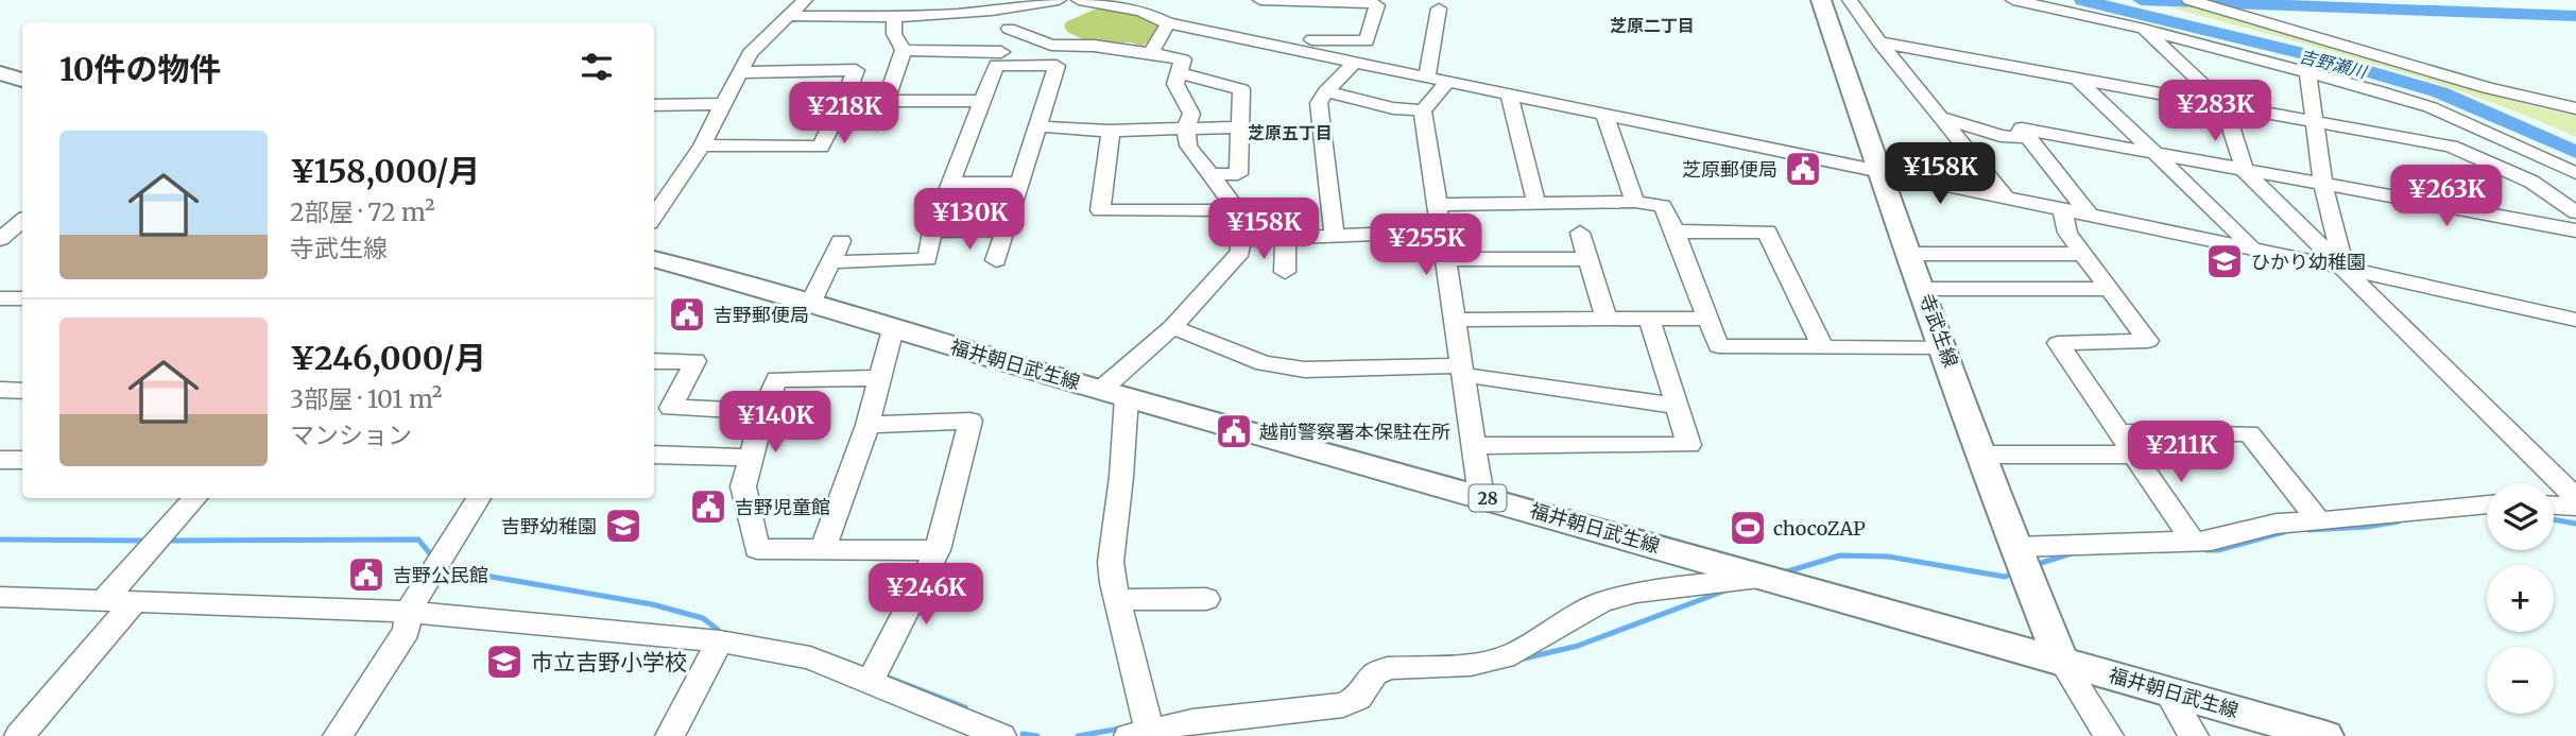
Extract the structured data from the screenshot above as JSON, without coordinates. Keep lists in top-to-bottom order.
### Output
{
  "streets": {
    "main road": ["寺武生線", "福井朝日武生線", "28"]
  },
  "crossings": [
    ["寺武生線", "福井朝日武生線"]
  ],
  "districts": ["芝原二丁目", "芝原五丁目"],
  "water": ["吉野瀬川"],
  "places": {
    "public building": [
      "芝原郵便局",
      "吉野郵便局",
      "越前警察署本保駐在所",
      "吉野児童館",
      "吉野公民館"
    ],
    "school or university": ["ひかり幼稚園", "吉野幼稚園", "市立吉野小学校"],
    "sports": ["chocoZAP"]
  },
  "page": {
    "heading": "10件の物件",
    "price": [
      "¥283K",
      "¥218K",
      "¥158K",
      "¥263K",
      "¥130K",
      "¥158K",
      "¥255K",
      "¥140K",
      "¥211K",
      "¥246K"
    ],
    "list": [
      {
        "name": "¥158,000/月",
        "note": "2部屋 · 72 m² · 寺武生線"
      },
      {
        "name": "¥246,000/月",
        "note": "3部屋 · 101 m² · マンション"
      }
    ],
    "map_buttons": ["+", "−"]
  }
}
